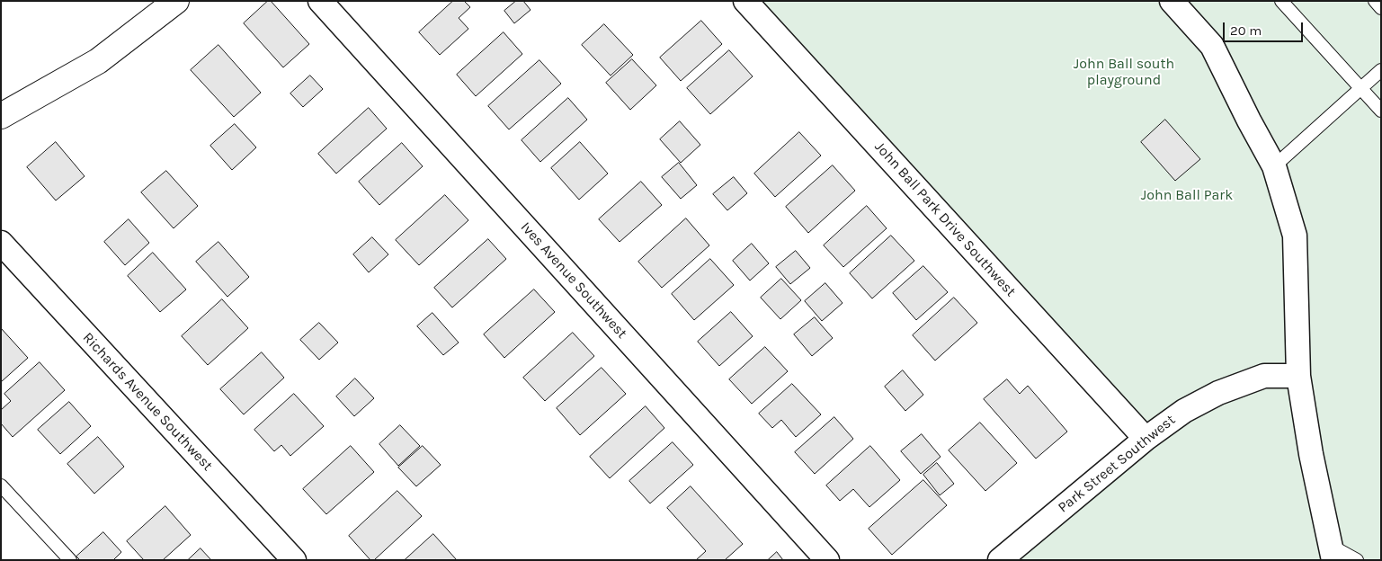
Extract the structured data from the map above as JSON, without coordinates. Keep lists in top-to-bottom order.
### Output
{
  "streets": {
    "street": [
      "John Ball Park Drive Southwest",
      "Ives Avenue Southwest",
      "Richards Avenue Southwest",
      "Park Street Southwest"
    ]
  },
  "crossings": [
    ["John Ball Park Drive Southwest", "Park Street Southwest"]
  ],
  "parks": ["John Ball south playground", "John Ball Park"],
  "scale_bar": "20 m"
}
